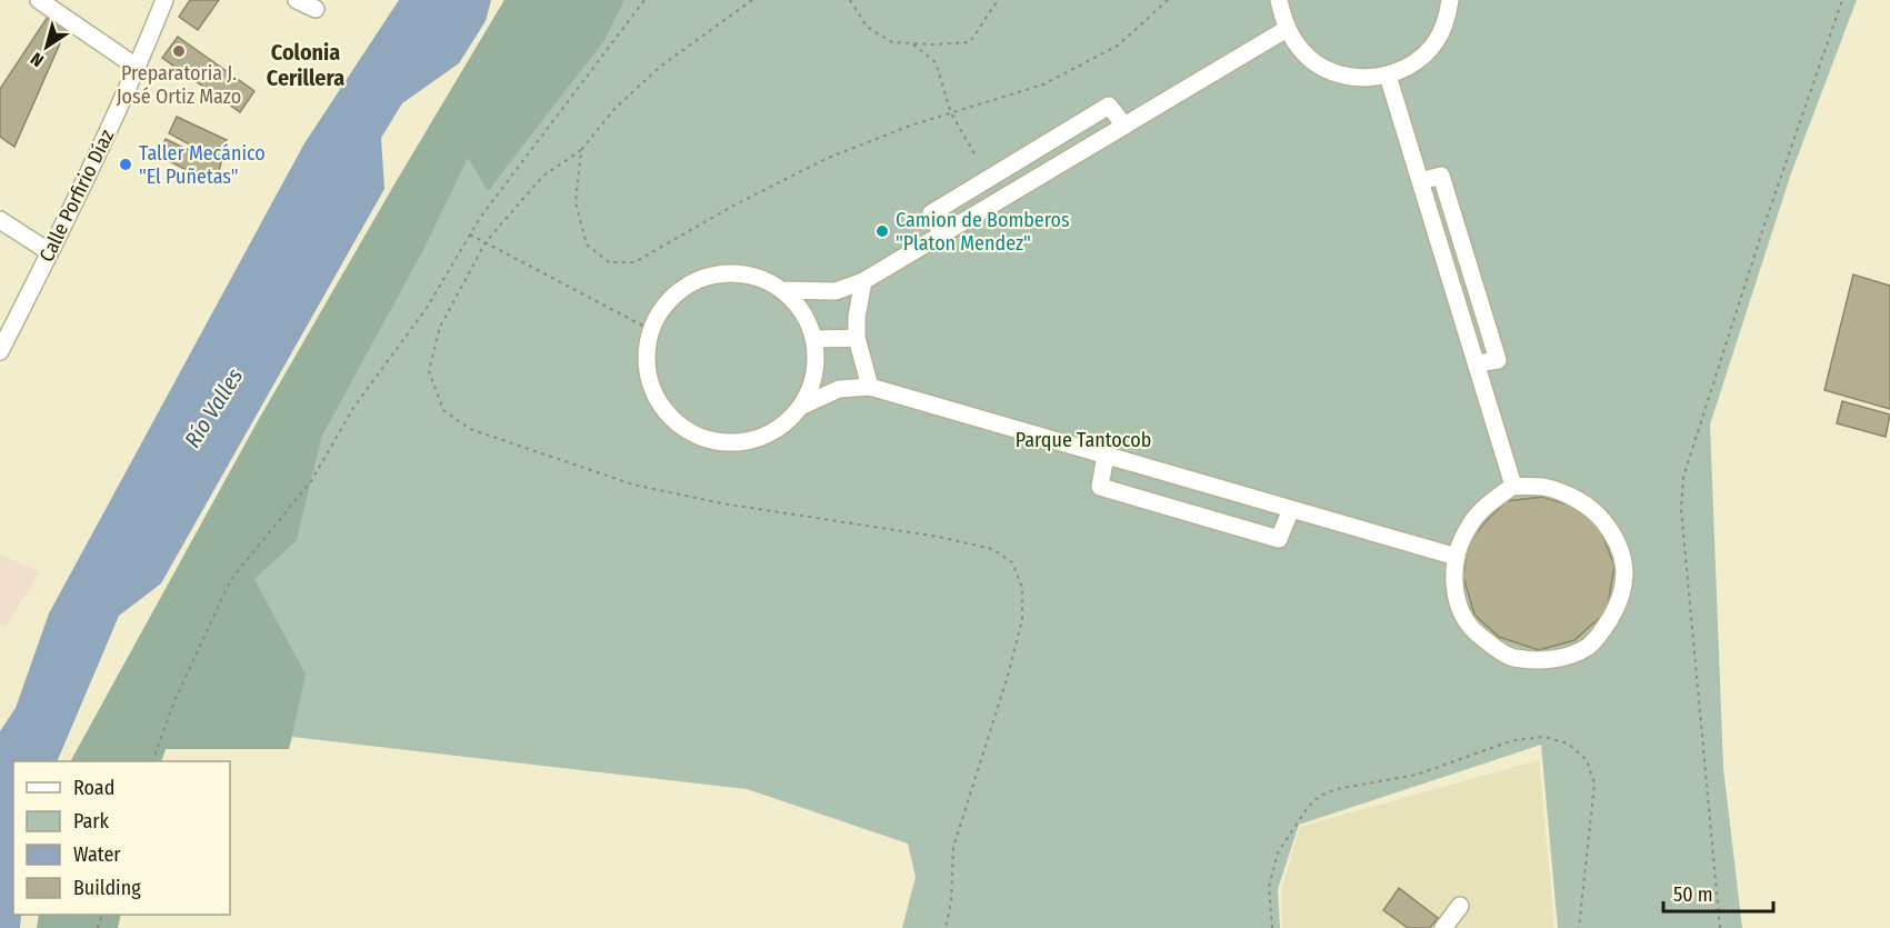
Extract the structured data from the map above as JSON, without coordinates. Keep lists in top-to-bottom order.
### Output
{
  "streets": {
    "street": ["Calle Porfirio Díaz"]
  },
  "districts": ["Colonia Cerillera"],
  "water": ["Río Valles"],
  "parks": ["Parque Tantocob"],
  "places": ["Preparatoria J. José Ortiz Mazo", "Taller Mecánico \"El Puñetas\"", "Camion de Bomberos \"Platon Mendez\""],
  "legend": [
    "Road",
    "Park",
    "Water",
    "Building"
  ],
  "scale_bar": "50 m",
  "north": "bottom left"
}
